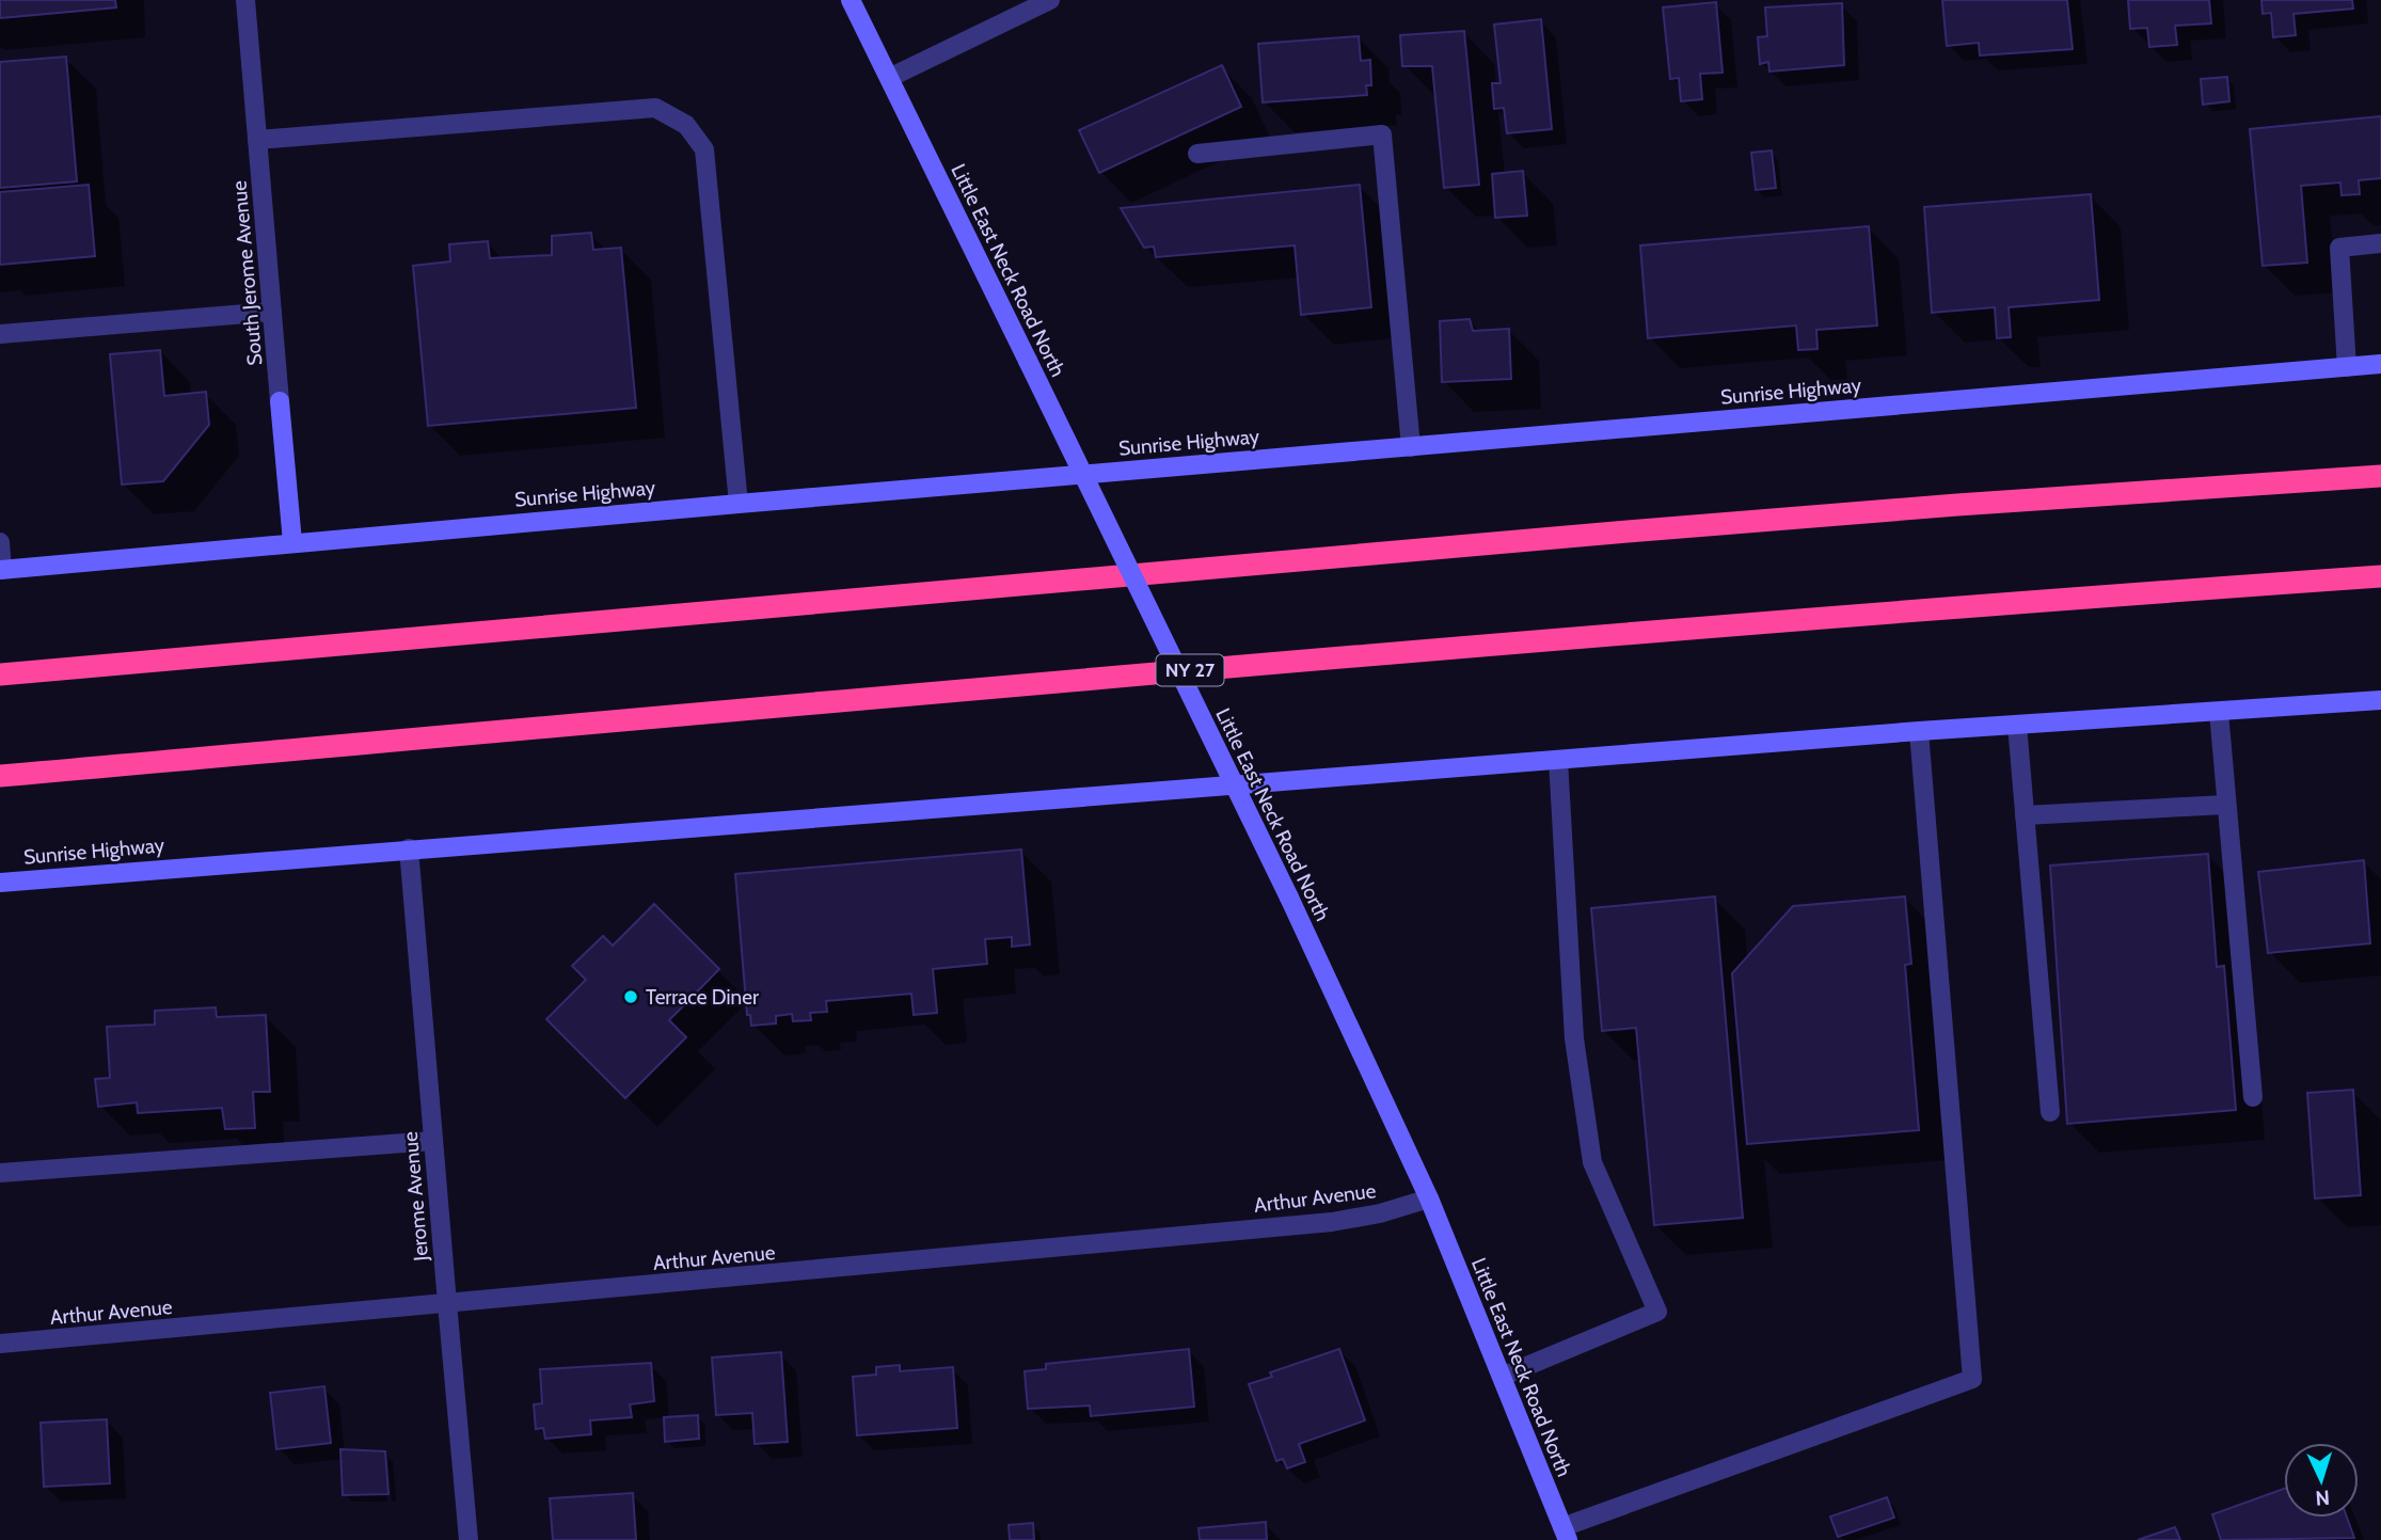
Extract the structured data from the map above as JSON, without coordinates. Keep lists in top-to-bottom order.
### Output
{
  "streets": {
    "highway": ["NY 27"],
    "main road": ["Little East Neck Road North", "South Jerome Avenue", "Sunrise Highway"],
    "street": ["Jerome Avenue", "Arthur Avenue"]
  },
  "crossings": [
    ["Little East Neck Road North", "Arthur Avenue"],
    ["South Jerome Avenue", "Sunrise Highway"],
    ["Sunrise Highway", "Jerome Avenue"],
    ["Jerome Avenue", "Arthur Avenue"]
  ],
  "places": ["Terrace Diner"],
  "north": "bottom"
}
